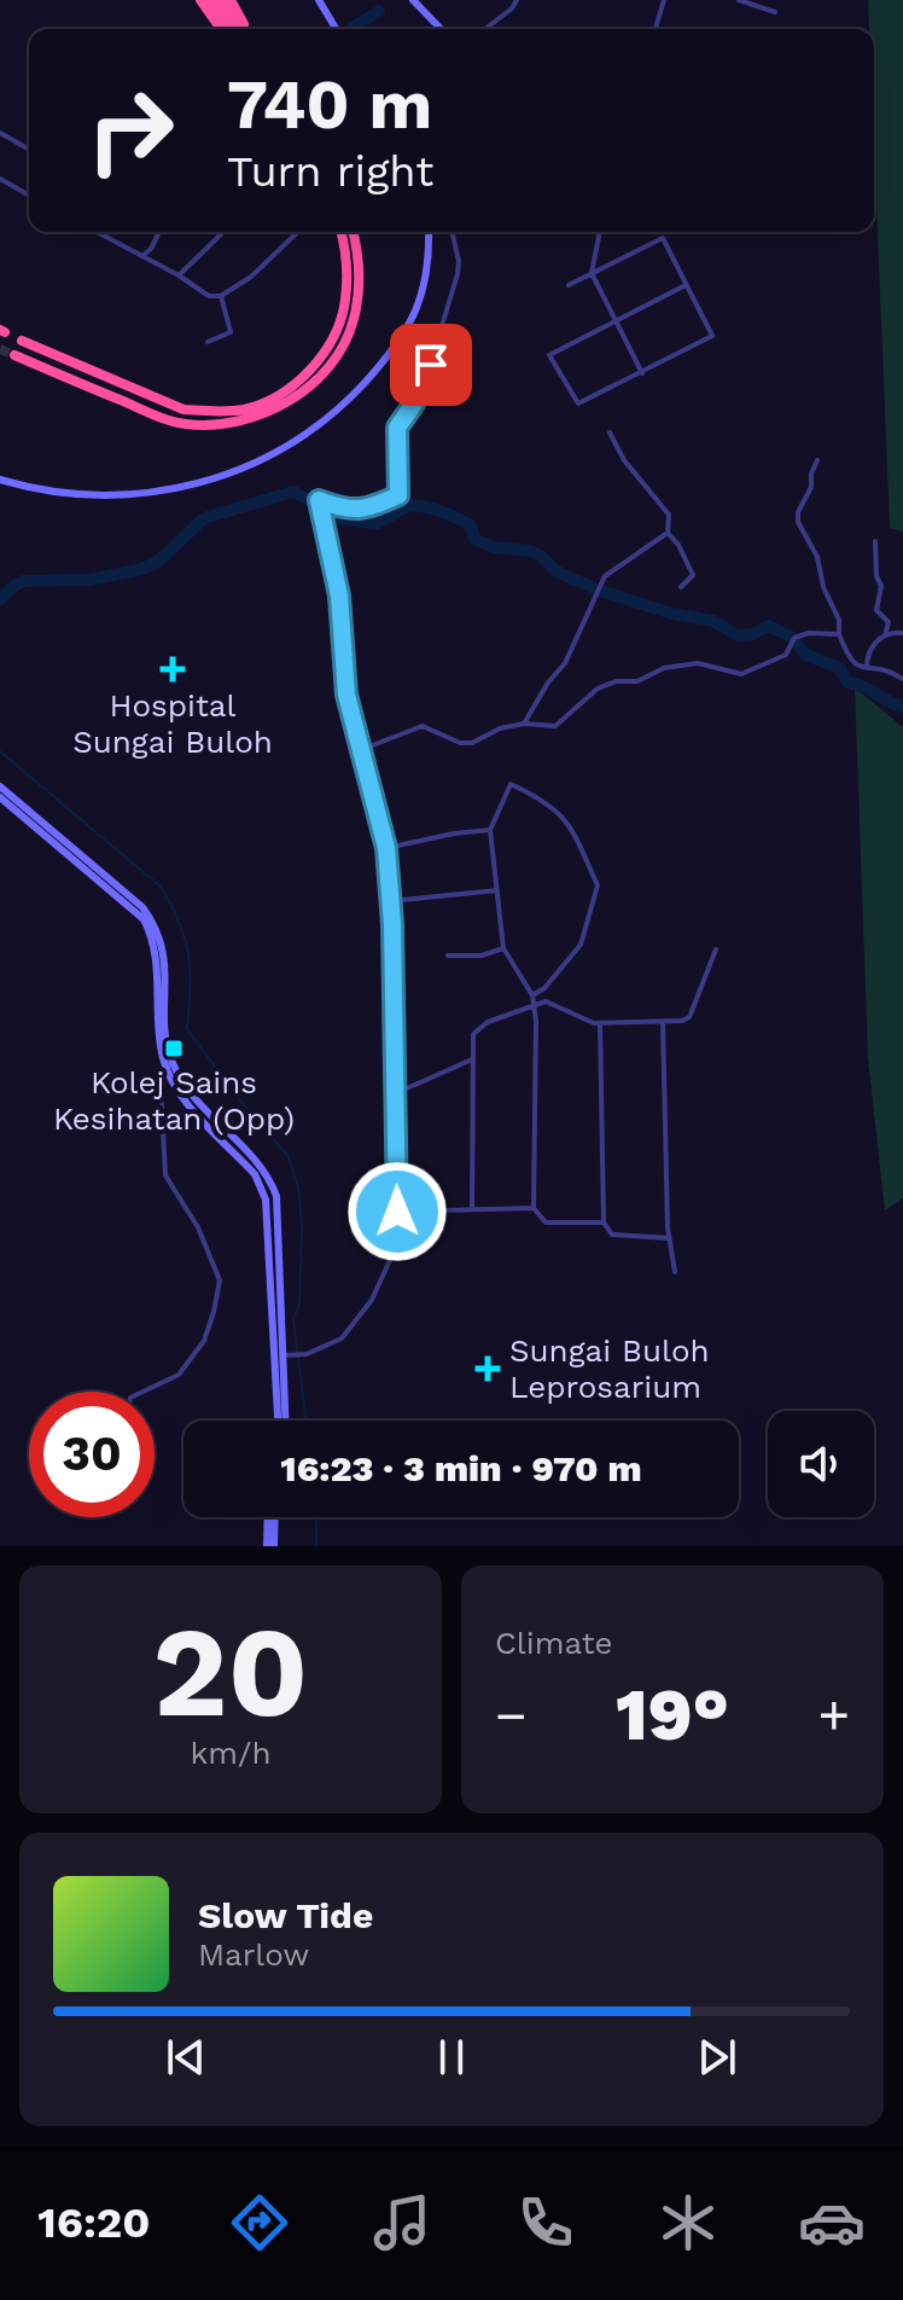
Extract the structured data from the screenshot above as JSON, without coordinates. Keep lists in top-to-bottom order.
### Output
{
  "places": {
    "health": ["Hospital Sungai Buloh", "Sungai Buloh Leprosarium"],
    "transit": ["Kolej Sains Kesihatan (Opp)"]
  },
  "page": {
    "turn": ["740 m", "Turn right"],
    "limit": "30",
    "trip": "16:23 · 3 min · 970 m",
    "tile": [
      ["20", "km/h"],
      "Climate"
    ],
    "heat": ["−", "19°", "+"],
    "song": ["Slow Tide", "Marlow"],
    "tabs": "16:20"
  }
}
